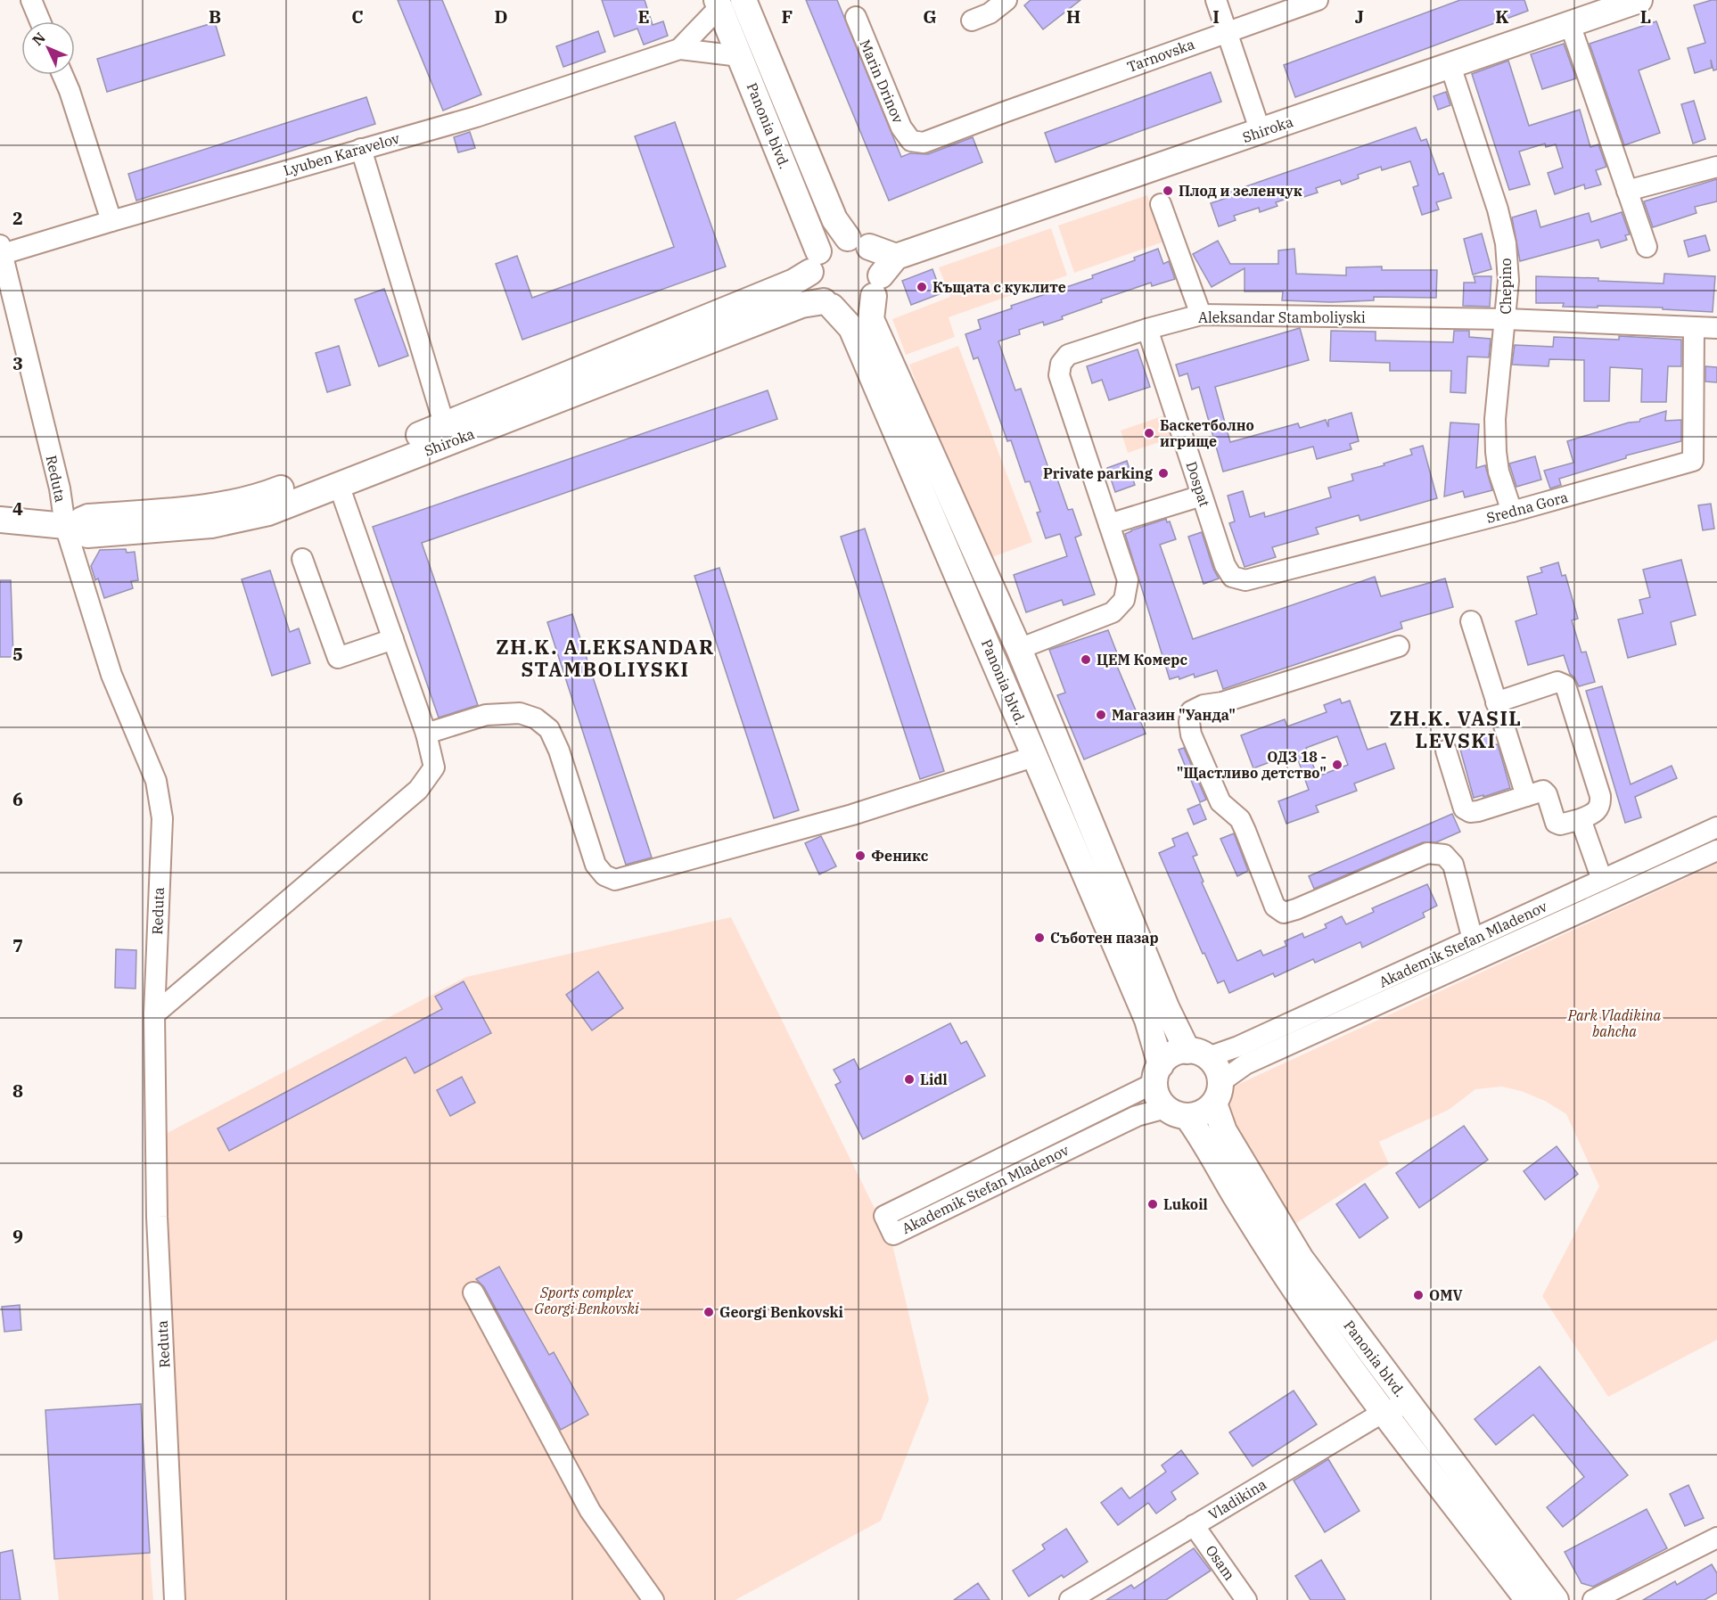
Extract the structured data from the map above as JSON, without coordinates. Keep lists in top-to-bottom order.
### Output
{
  "streets": {
    "main road": ["Panonia blvd.", "Shiroka"],
    "street": [
      "Tarnovska",
      "Marin Drinov",
      "Lyuben Karavelov",
      "Chepino",
      "Aleksandar Stamboliyski",
      "Reduta",
      "Dospat",
      "Sredna Gora",
      "Akademik Stefan Mladenov",
      "Vladikina",
      "Osam"
    ]
  },
  "crossings": [
    ["Tarnovska", "Marin Drinov"],
    ["Panonia blvd.", "Shiroka"],
    ["Panonia blvd.", "Lyuben Karavelov"],
    ["Panonia blvd.", "Aleksandar Stamboliyski"],
    ["Panonia blvd.", "Akademik Stefan Mladenov"],
    ["Panonia blvd.", "Vladikina"],
    ["Shiroka", "Chepino"],
    ["Shiroka", "Reduta"],
    ["Lyuben Karavelov", "Reduta"],
    ["Chepino", "Aleksandar Stamboliyski"],
    ["Chepino", "Sredna Gora"],
    ["Aleksandar Stamboliyski", "Dospat"],
    ["Aleksandar Stamboliyski", "Sredna Gora"],
    ["Dospat", "Sredna Gora"],
    ["Vladikina", "Osam"]
  ],
  "districts": ["ZH.K. ALEKSANDAR STAMBOLIYSKI", "ZH.K. VASIL LEVSKI"],
  "parks": ["Park Vladikina bahcha", "Sports complex Georgi Benkovski"],
  "places": [
    "Плод и зеленчук",
    "Къщата с куклите",
    "Баскетболно игрище",
    "Private parking",
    "ЦЕМ Комерс",
    "Магазин \"Уанда\"",
    "ОДЗ 18 - \"Щастливо детство\"",
    "Феникс",
    "Съботен пазар",
    "Lidl",
    "Lukoil",
    "OMV",
    "Georgi Benkovski"
  ],
  "north": "top left",
  "grid": {
    "columns": [
      "B",
      "C",
      "D",
      "E",
      "F",
      "G",
      "H",
      "I",
      "J",
      "K",
      "L"
    ],
    "rows": [
      "2",
      "3",
      "4",
      "5",
      "6",
      "7",
      "8",
      "9"
    ]
  }
}
